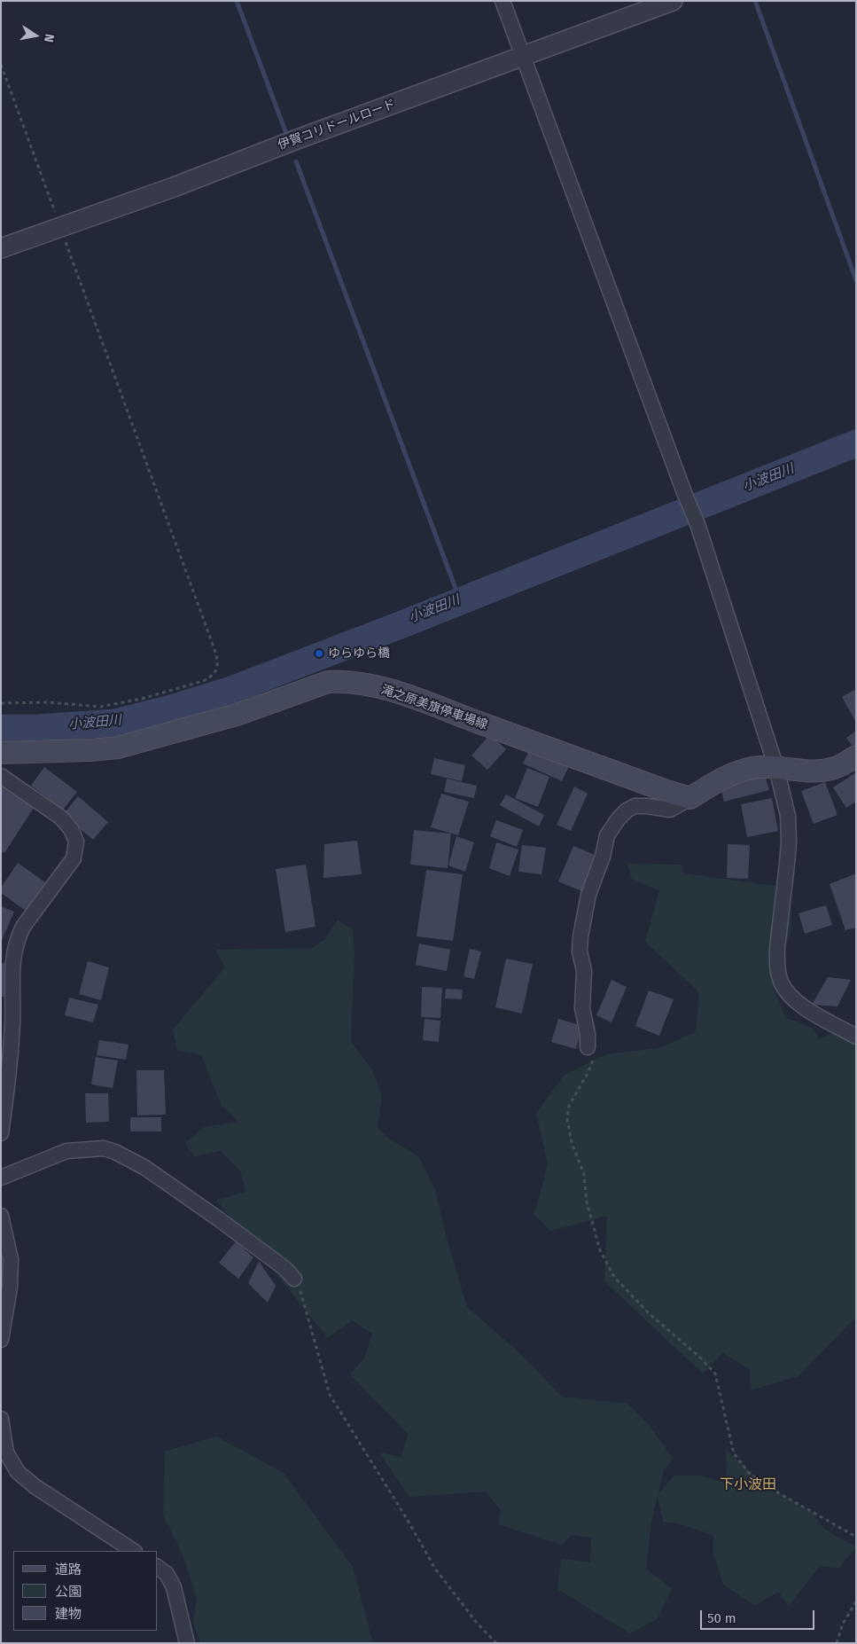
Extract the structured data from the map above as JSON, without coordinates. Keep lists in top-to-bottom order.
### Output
{
  "streets": {
    "main road": ["滝之原美旗停車場線"],
    "street": ["伊賀コリドールロード"]
  },
  "districts": ["下小波田"],
  "water": ["小波田川"],
  "places": ["ゆらゆら橋"],
  "legend": ["道路", "公園", "建物"],
  "scale_bar": "50 m",
  "north": "right"
}
